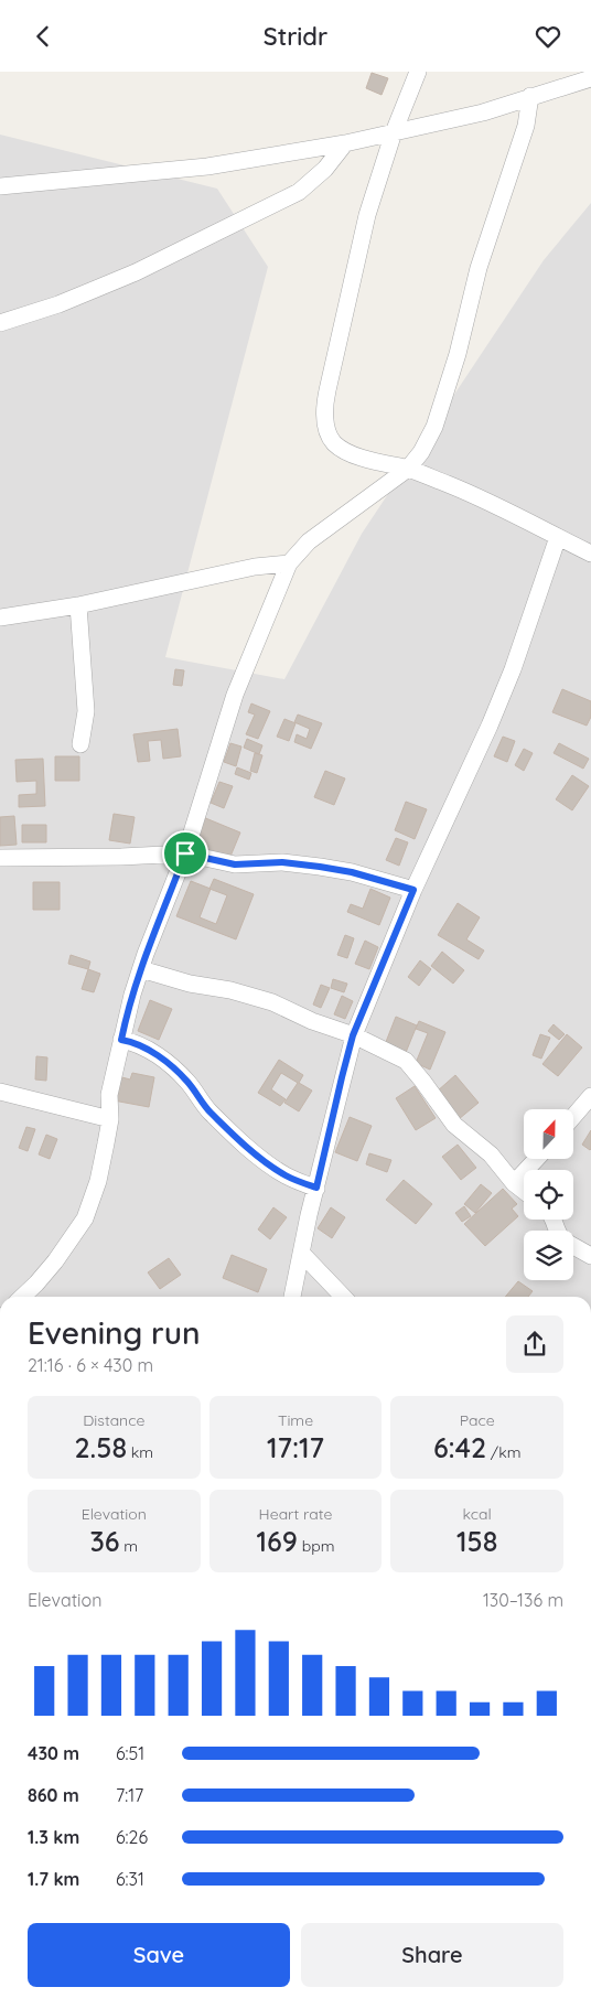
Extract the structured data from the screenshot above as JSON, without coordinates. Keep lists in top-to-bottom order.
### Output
{
  "north": "top",
  "page": {
    "header": "Stridr",
    "heading": ["Evening run", "21:16 · 6 × 430 m"],
    "stats": [
      ["Distance", "2.58 km"],
      ["Time", "17:17"],
      ["Pace", "6:42 /km"],
      ["Elevation", "36 m"],
      ["Heart rate", "169 bpm"],
      ["kcal", "158"]
    ],
    "chart": ["Elevation", "130–136 m"],
    "list": [
      {
        "name": "430 m",
        "note": "6:51"
      },
      {
        "name": "860 m",
        "note": "7:17"
      },
      {
        "name": "1.3 km",
        "note": "6:26"
      },
      {
        "name": "1.7 km",
        "note": "6:31"
      }
    ],
    "buttons": ["Save", "Share"]
  }
}
